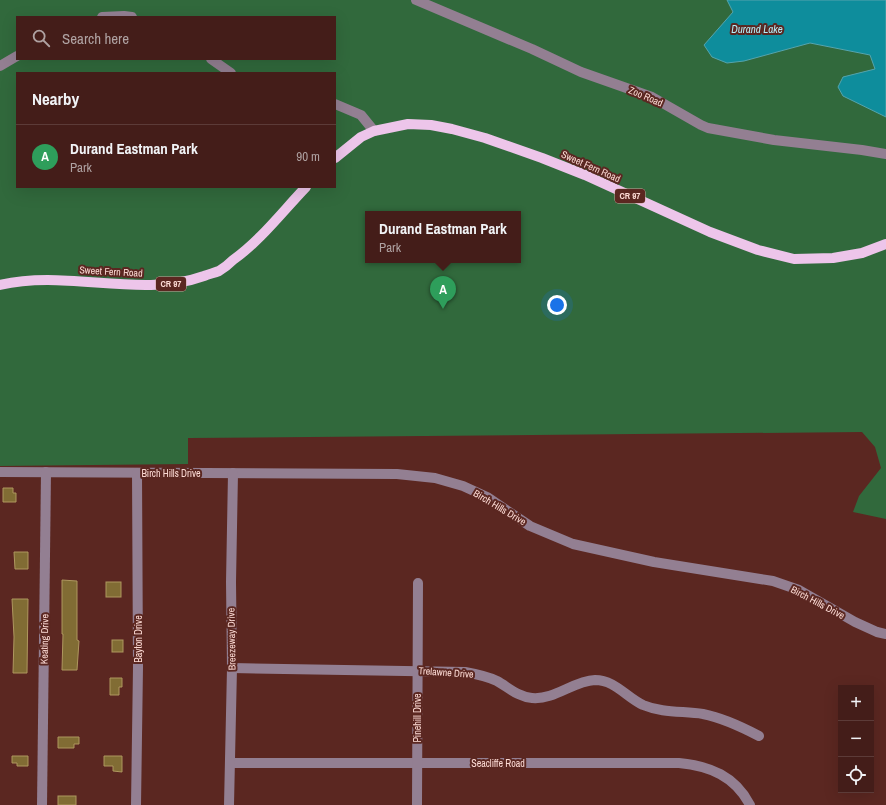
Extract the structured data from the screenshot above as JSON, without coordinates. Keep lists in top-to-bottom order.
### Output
{
  "streets": {
    "main road": ["Sweet Fern Road", "CR 97"],
    "street": [
      "Zoo Road",
      "Birch Hills Drive",
      "Keating Drive",
      "Bayton Drive",
      "Breezeway Drive",
      "Trelawne Drive",
      "Pinehill Drive",
      "Seacliffe Road"
    ]
  },
  "crossings": [
    ["Birch Hills Drive", "Keating Drive"],
    ["Birch Hills Drive", "Bayton Drive"],
    ["Birch Hills Drive", "Breezeway Drive"],
    ["Breezeway Drive", "Trelawne Drive"],
    ["Breezeway Drive", "Seacliffe Road"],
    ["Trelawne Drive", "Pinehill Drive"],
    ["Pinehill Drive", "Seacliffe Road"]
  ],
  "water": ["Durand Lake"],
  "page": {
    "search": "Search here",
    "heading": "Nearby",
    "list": [
      {
        "mark": "A",
        "name": "Durand Eastman Park",
        "note": "Park",
        "value": "90 m"
      }
    ],
    "popup": ["Durand Eastman Park", "Park"],
    "pins": "A",
    "map_buttons": ["+", "−"]
  }
}
